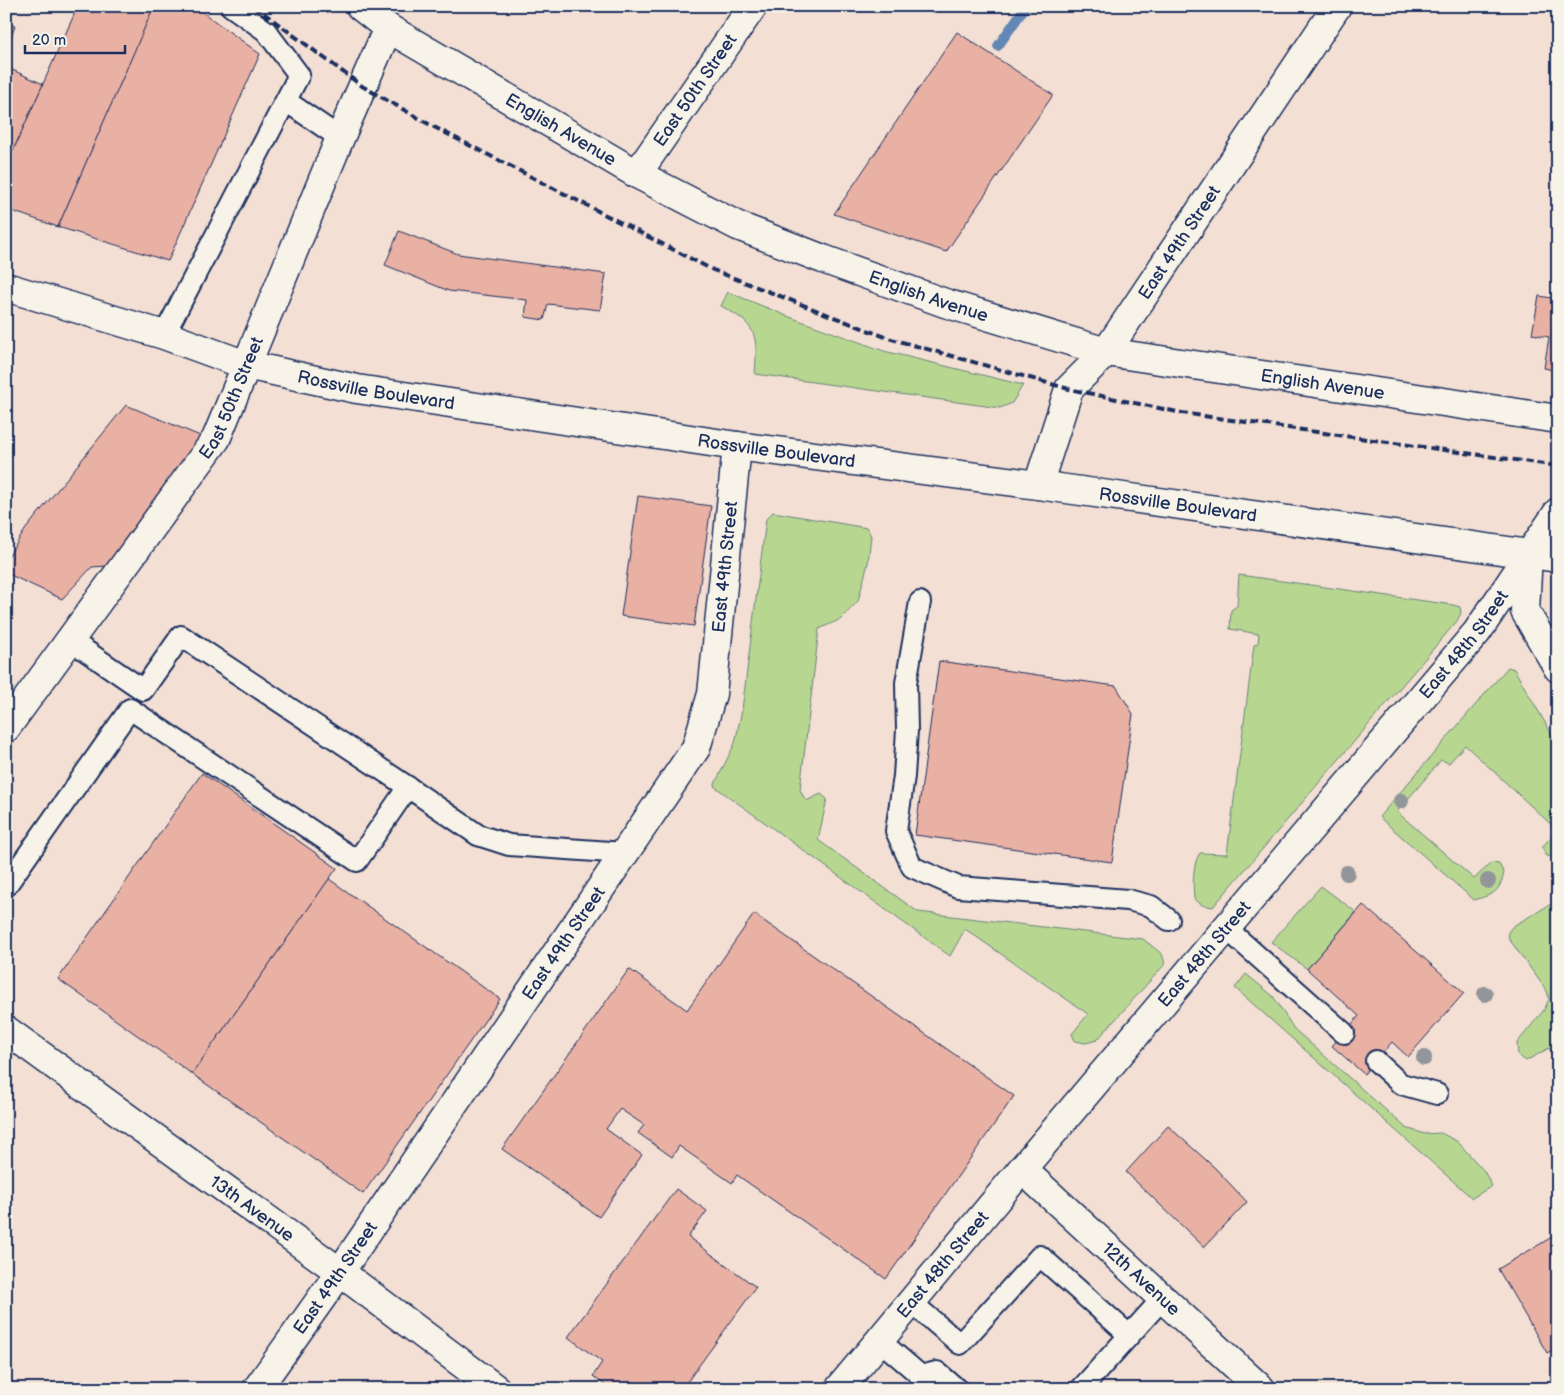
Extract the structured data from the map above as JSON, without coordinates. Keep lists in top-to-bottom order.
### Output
{
  "streets": {
    "main road": [
      "East 50th Street",
      "English Avenue",
      "East 49th Street",
      "Rossville Boulevard",
      "East 48th Street",
      "13th Avenue",
      "12th Avenue"
    ]
  },
  "crossings": [
    ["East 50th Street", "English Avenue"],
    ["East 50th Street", "Rossville Boulevard"],
    ["English Avenue", "East 49th Street"],
    ["East 49th Street", "Rossville Boulevard"],
    ["East 49th Street", "13th Avenue"],
    ["Rossville Boulevard", "East 48th Street"],
    ["East 48th Street", "12th Avenue"]
  ],
  "scale_bar": "20 m"
}
